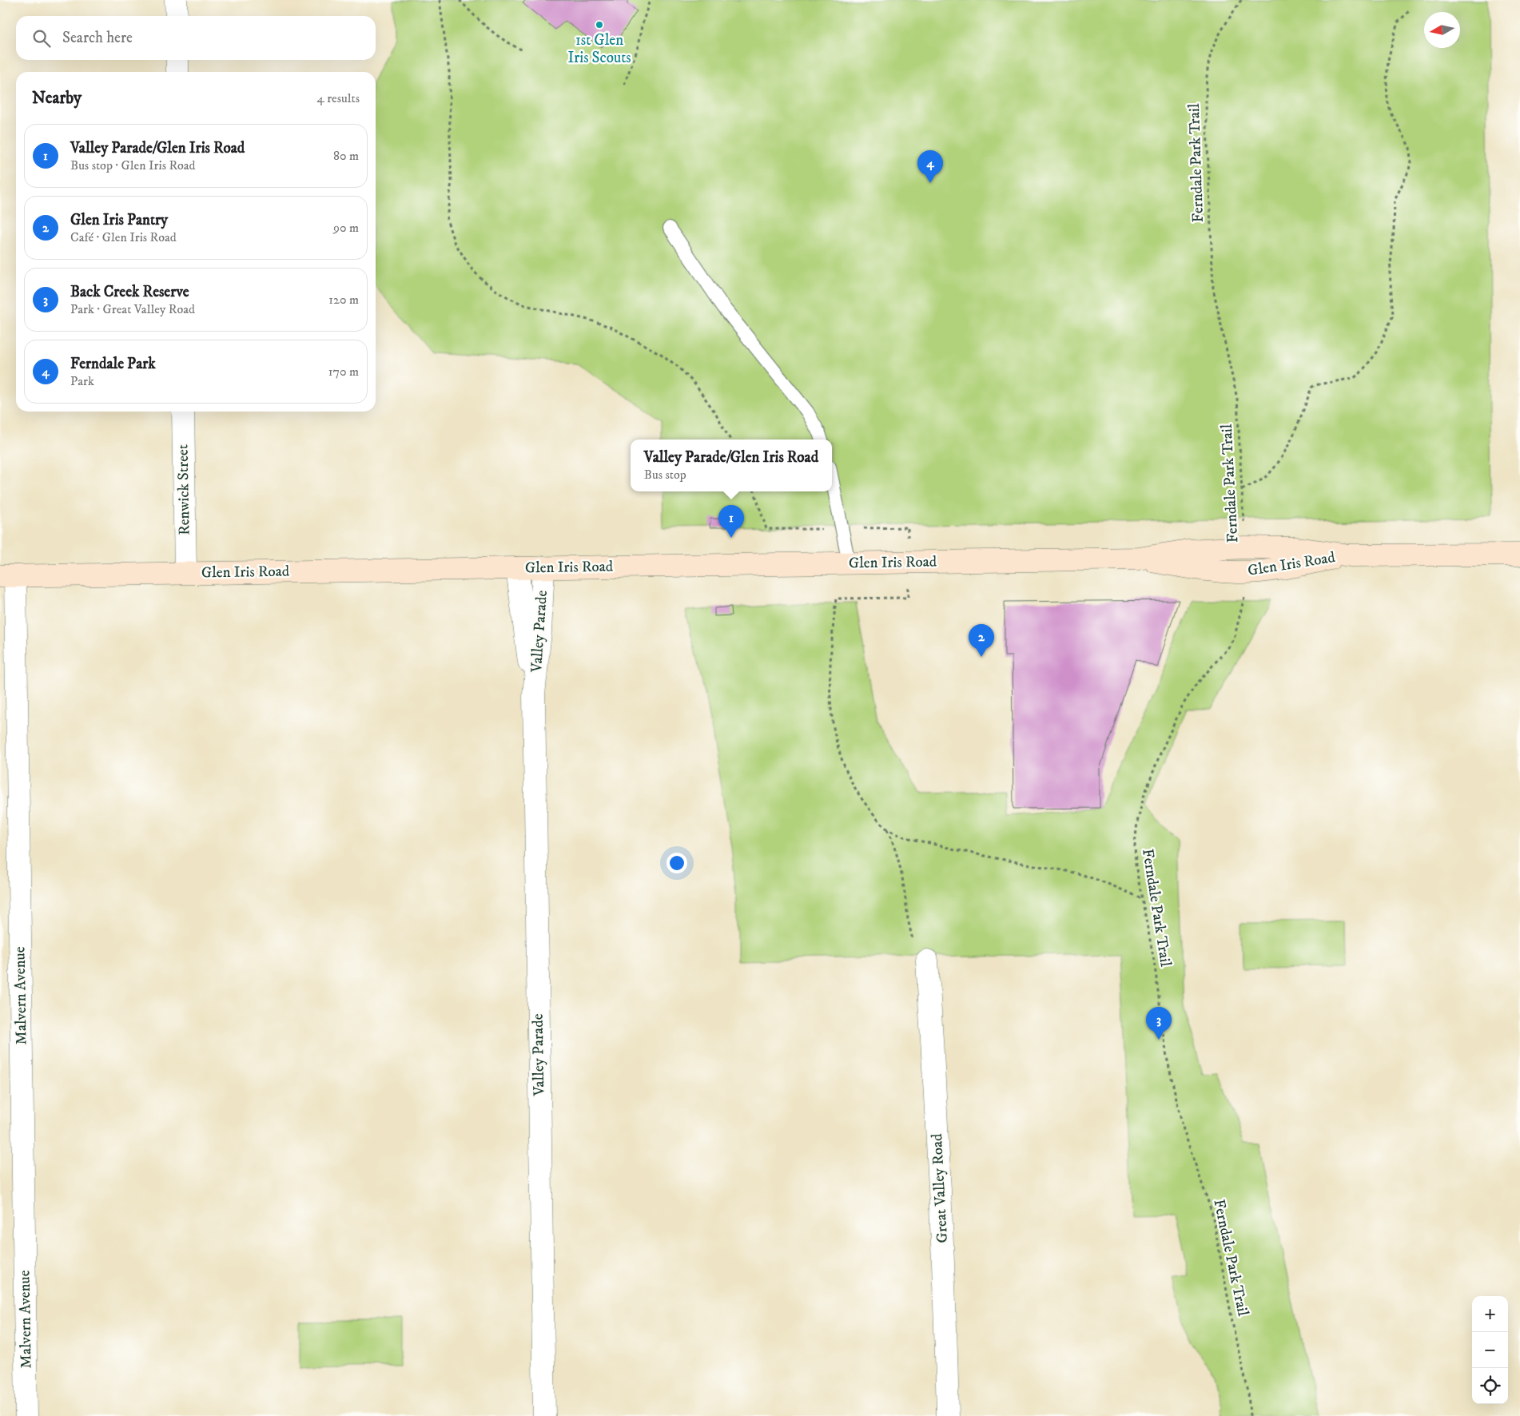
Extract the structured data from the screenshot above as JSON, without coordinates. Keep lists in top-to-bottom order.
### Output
{
  "streets": {
    "main road": ["Glen Iris Road"],
    "street": [
      "Renwick Street",
      "Valley Parade",
      "Malvern Avenue",
      "Great Valley Road"
    ],
    "path": ["Ferndale Park Trail"]
  },
  "crossings": [
    ["Ferndale Park Trail", "Glen Iris Road"],
    ["Renwick Street", "Glen Iris Road"],
    ["Glen Iris Road", "Valley Parade"],
    ["Glen Iris Road", "Malvern Avenue"]
  ],
  "places": ["1st Glen Iris Scouts"],
  "north": "left",
  "page": {
    "search": "Search here",
    "heading": ["Nearby", "4 results"],
    "list": [
      {
        "mark": "1",
        "name": "Valley Parade/Glen Iris Road",
        "note": "Bus stop · Glen Iris Road",
        "value": "80 m"
      },
      {
        "mark": "2",
        "name": "Glen Iris Pantry",
        "note": "Café · Glen Iris Road",
        "value": "90 m"
      },
      {
        "mark": "3",
        "name": "Back Creek Reserve",
        "note": "Park · Great Valley Road",
        "value": "120 m"
      },
      {
        "mark": "4",
        "name": "Ferndale Park",
        "note": "Park",
        "value": "170 m"
      }
    ],
    "pins": [
      "4",
      "1",
      "2",
      "3"
    ],
    "popup": ["Valley Parade/Glen Iris Road", "Bus stop"],
    "map_buttons": ["+", "−"]
  }
}
